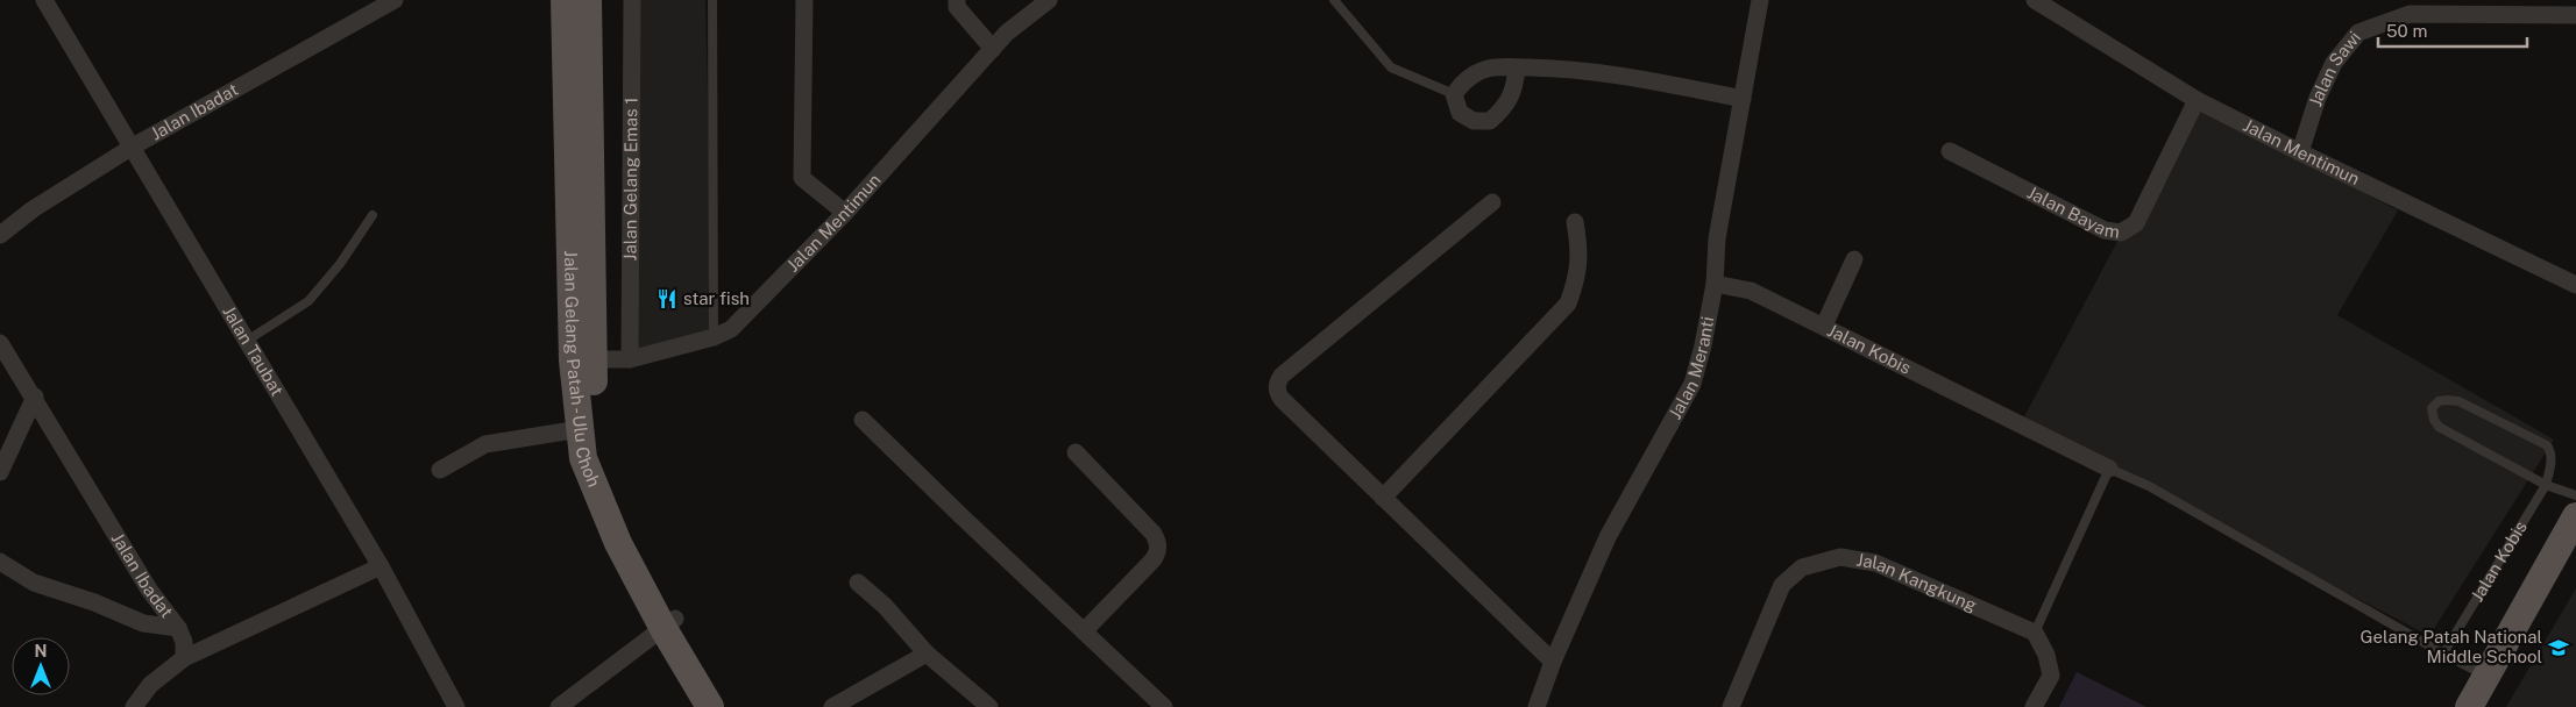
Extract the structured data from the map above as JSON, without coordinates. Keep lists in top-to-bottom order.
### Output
{
  "streets": {
    "main road": ["Jalan Gelang Patah - Ulu Choh"],
    "street": [
      "Jalan Sawi",
      "Jalan Ibadat",
      "Jalan Mentimun",
      "Jalan Gelang Emas 1",
      "Jalan Bayam",
      "Jalan Kobis",
      "Jalan Taubat",
      "Jalan Meranti",
      "Jalan Kangkung"
    ]
  },
  "crossings": [
    ["Jalan Sawi", "Jalan Mentimun"],
    ["Jalan Ibadat", "Jalan Taubat"],
    ["Jalan Mentimun", "Jalan Gelang Emas 1"],
    ["Jalan Mentimun", "Jalan Bayam"],
    ["Jalan Mentimun", "Jalan Gelang Patah - Ulu Choh"],
    ["Jalan Kobis", "Jalan Meranti"]
  ],
  "places": {
    "restaurant": ["star fish"],
    "school or university": ["Gelang Patah National Middle School"]
  },
  "scale_bar": "50 m",
  "north": "top"
}
